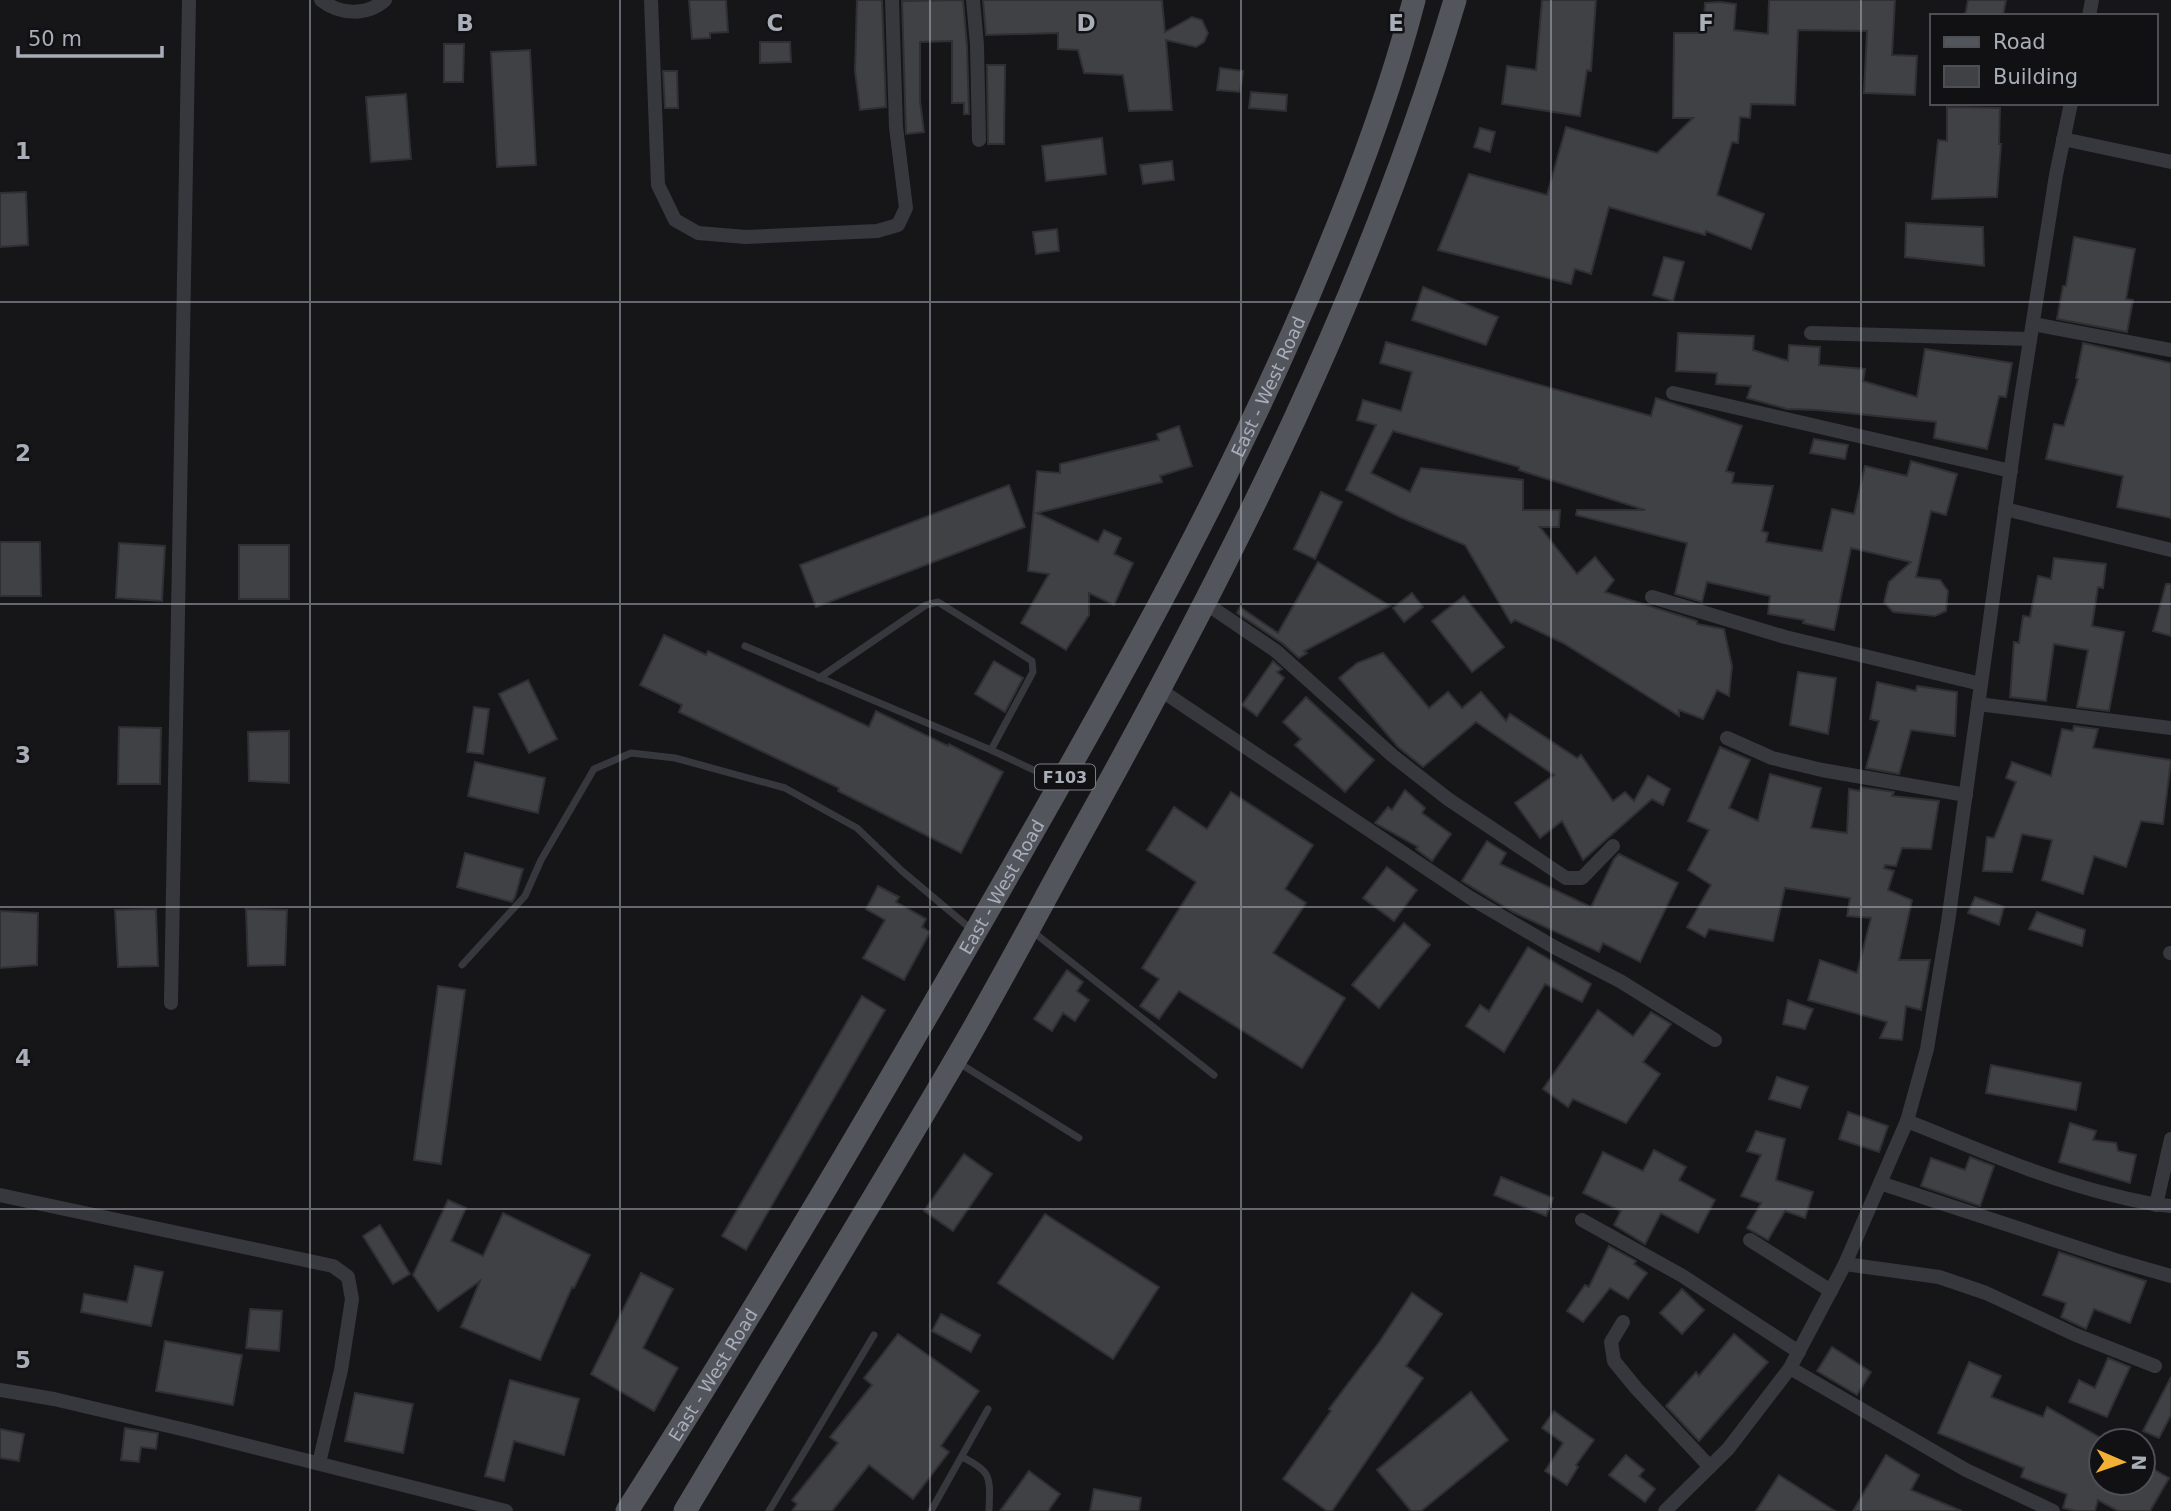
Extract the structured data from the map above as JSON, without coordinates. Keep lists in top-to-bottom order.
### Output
{
  "streets": {
    "main road": ["East - West Road", "F103"]
  },
  "legend": ["Road", "Building"],
  "scale_bar": "50 m",
  "north": "right",
  "grid": {
    "columns": [
      "B",
      "C",
      "D",
      "E",
      "F"
    ],
    "rows": [
      "1",
      "2",
      "3",
      "4",
      "5"
    ]
  }
}
